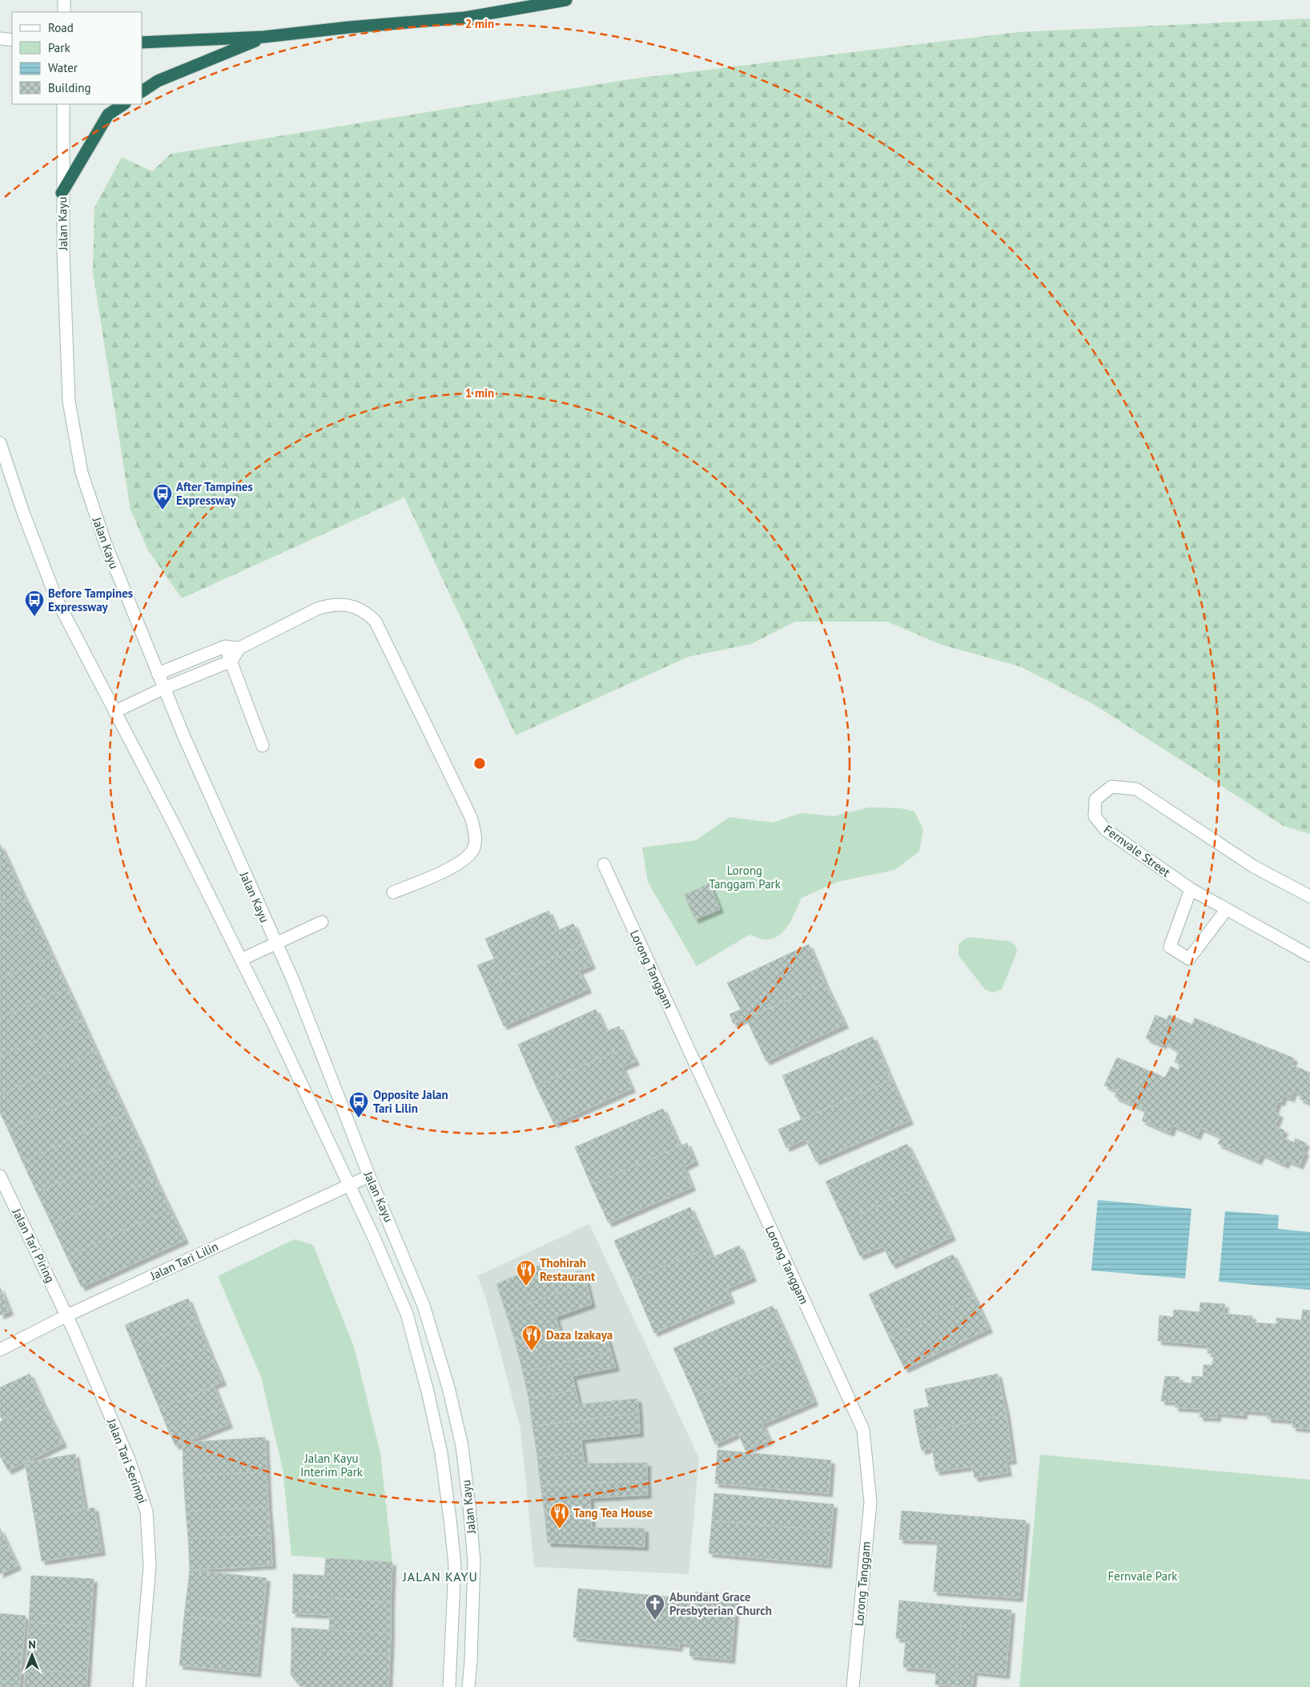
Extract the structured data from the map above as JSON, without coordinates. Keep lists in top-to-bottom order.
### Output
{
  "streets": {
    "main road": [
      "Jalan Kayu",
      "Fernvale Street",
      "Lorong Tanggam",
      "Jalan Tari Piring",
      "Jalan Tari Lilin",
      "Jalan Tari Serimpi"
    ]
  },
  "crossings": [
    ["Jalan Kayu", "Jalan Tari Lilin"],
    ["Jalan Tari Piring", "Jalan Tari Lilin"],
    ["Jalan Tari Piring", "Jalan Tari Serimpi"],
    ["Jalan Tari Lilin", "Jalan Tari Serimpi"]
  ],
  "districts": ["JALAN KAYU"],
  "parks": ["Lorong Tanggam Park", "Jalan Kayu Interim Park", "Fernvale Park"],
  "places": {
    "bus stop": ["After Tampines Expressway", "Before Tampines Expressway", "Opposite Jalan Tari Lilin"],
    "restaurant": ["Thohirah Restaurant", "Daza Izakaya", "Tang Tea House"],
    "church": ["Abundant Grace Presbyterian Church"]
  },
  "legend": [
    "Road",
    "Park",
    "Water",
    "Building"
  ],
  "north": "top",
  "rings": ["2 min", "1 min"]
}
